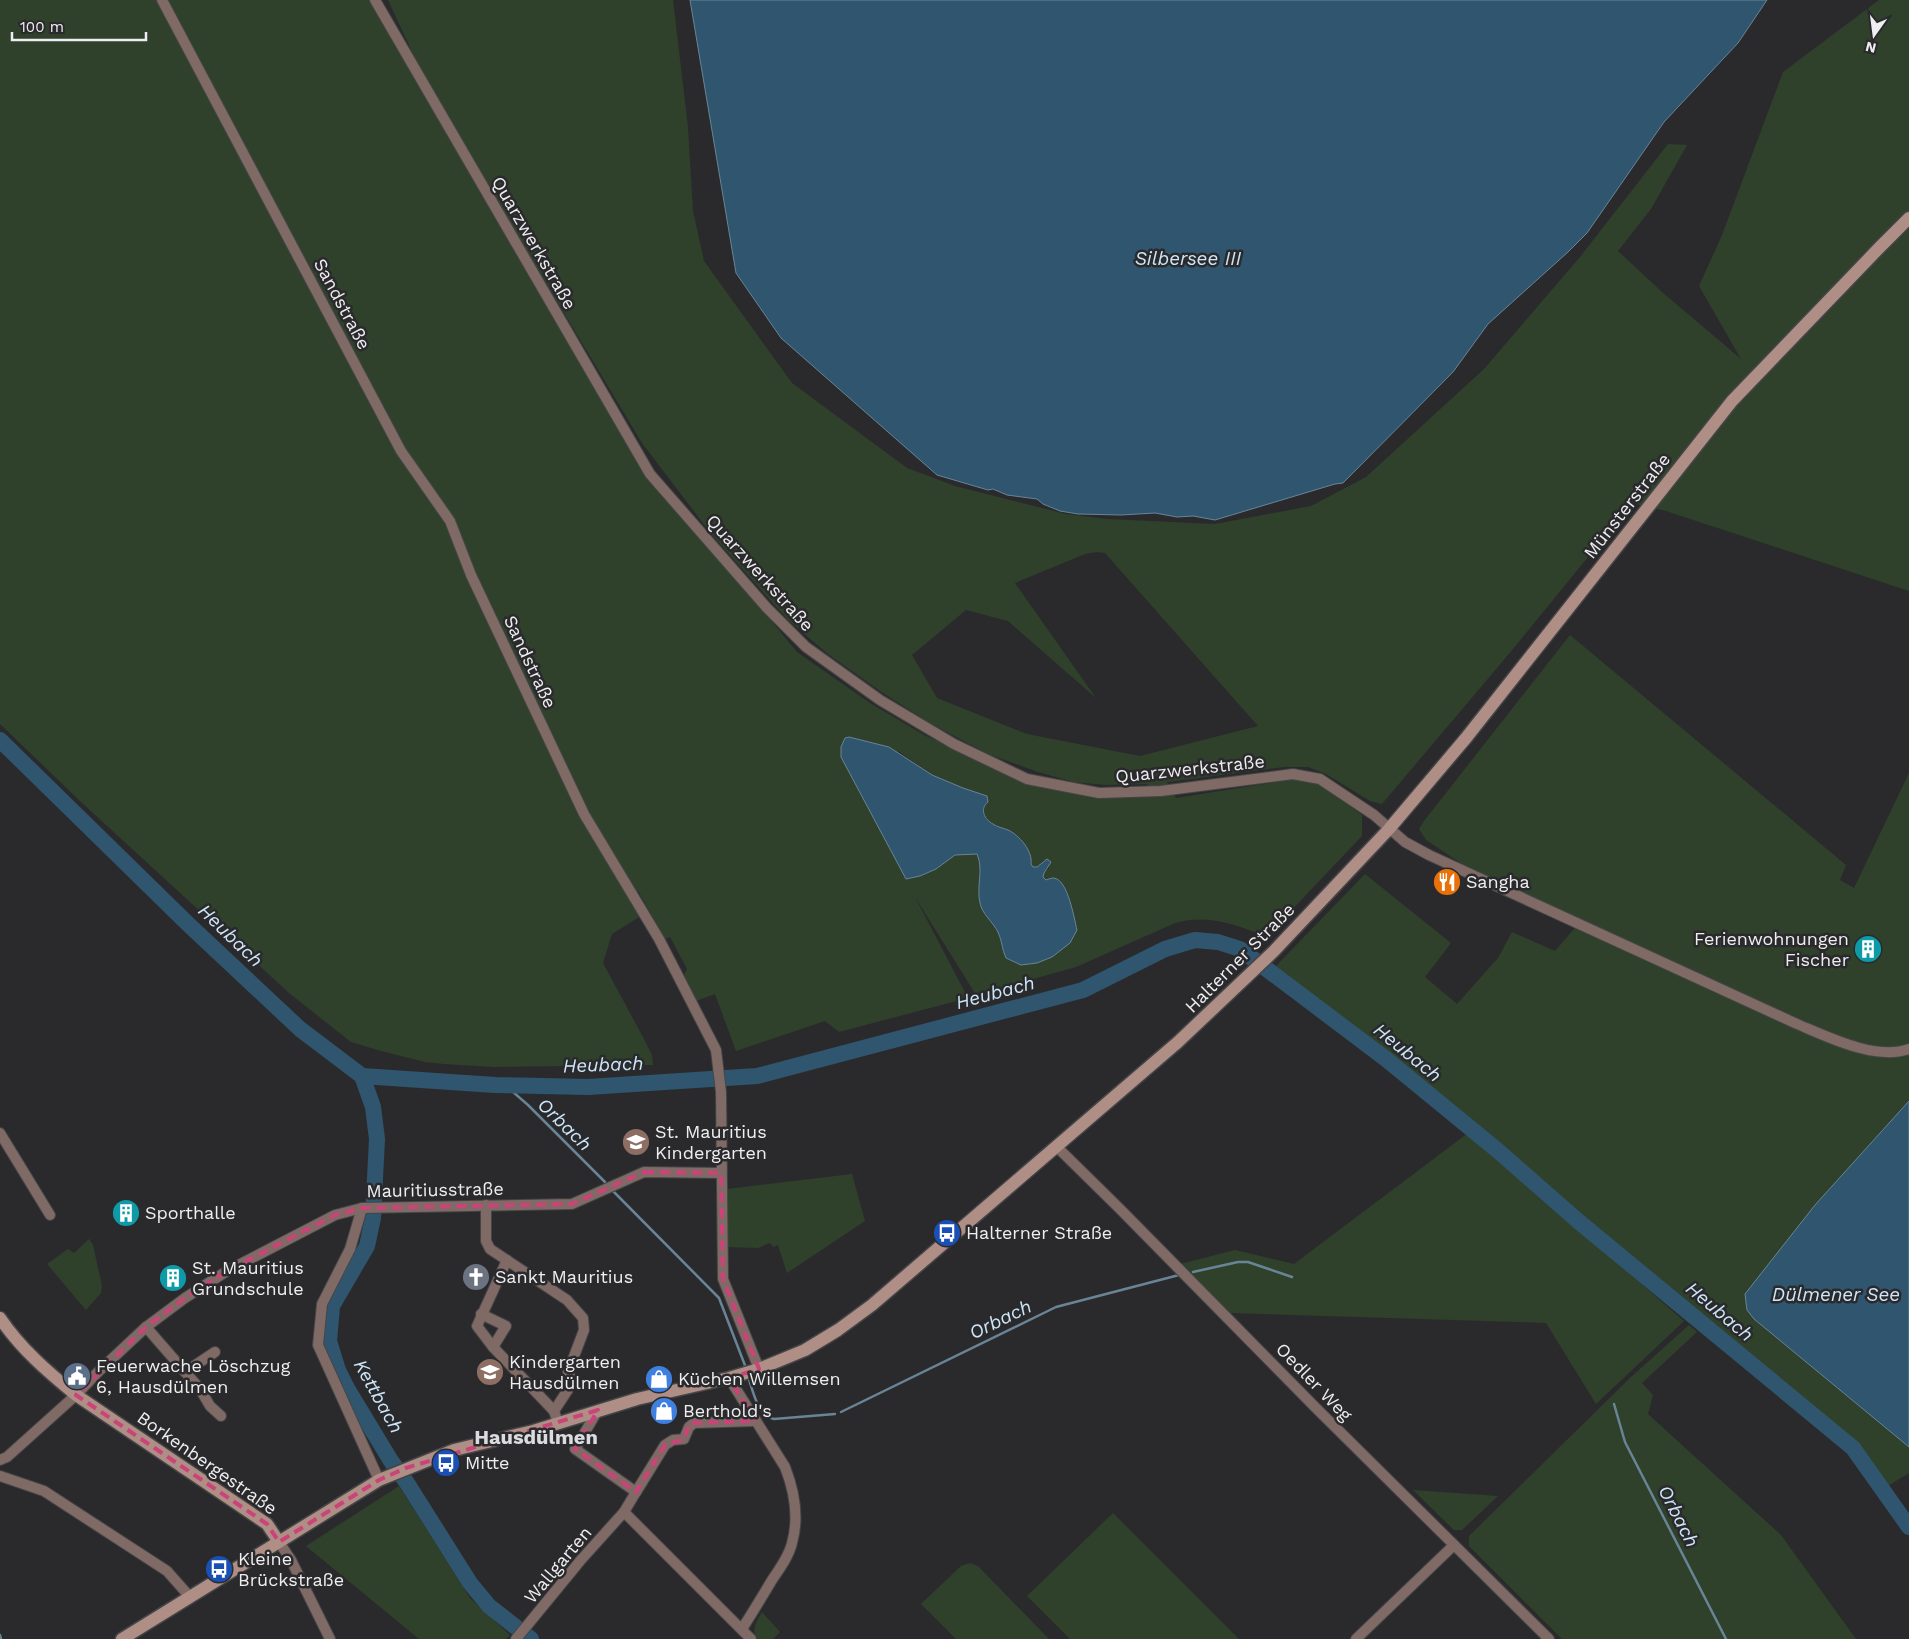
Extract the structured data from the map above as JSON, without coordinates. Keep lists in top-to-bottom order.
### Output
{
  "streets": {
    "main road": ["Münsterstraße", "Halterner Straße", "Borkenbergestraße"],
    "street": [
      "Quarzwerkstraße",
      "Sandstraße",
      "Mauritiusstraße",
      "Oedler Weg",
      "Wallgarten"
    ]
  },
  "crossings": [
    ["Quarzwerkstraße", "Münsterstraße"],
    ["Quarzwerkstraße", "Halterner Straße"],
    ["Sandstraße", "Halterner Straße"],
    ["Sandstraße", "Mauritiusstraße"],
    ["Münsterstraße", "Halterner Straße"],
    ["Halterner Straße", "Oedler Weg"],
    ["Halterner Straße", "Borkenbergestraße"],
    ["Mauritiusstraße", "Borkenbergestraße"]
  ],
  "districts": ["Hausdülmen"],
  "water": [
    "Silbersee III",
    "Heubach",
    "Orbach",
    "Dülmener See",
    "Kettbach"
  ],
  "places": {
    "restaurant": ["Sangha"],
    "building": ["Ferienwohnungen Fischer", "Sporthalle", "St. Mauritius Grundschule"],
    "school or university": ["St. Mauritius Kindergarten", "Kindergarten Hausdülmen"],
    "bus stop": ["Halterner Straße", "Mitte", "Kleine Brückstraße"],
    "church": ["Sankt Mauritius"],
    "public building": ["Feuerwache Löschzug 6, Hausdülmen"],
    "shop": ["Küchen Willemsen", "Berthold's"]
  },
  "scale_bar": "100 m",
  "north": "bottom"
}
